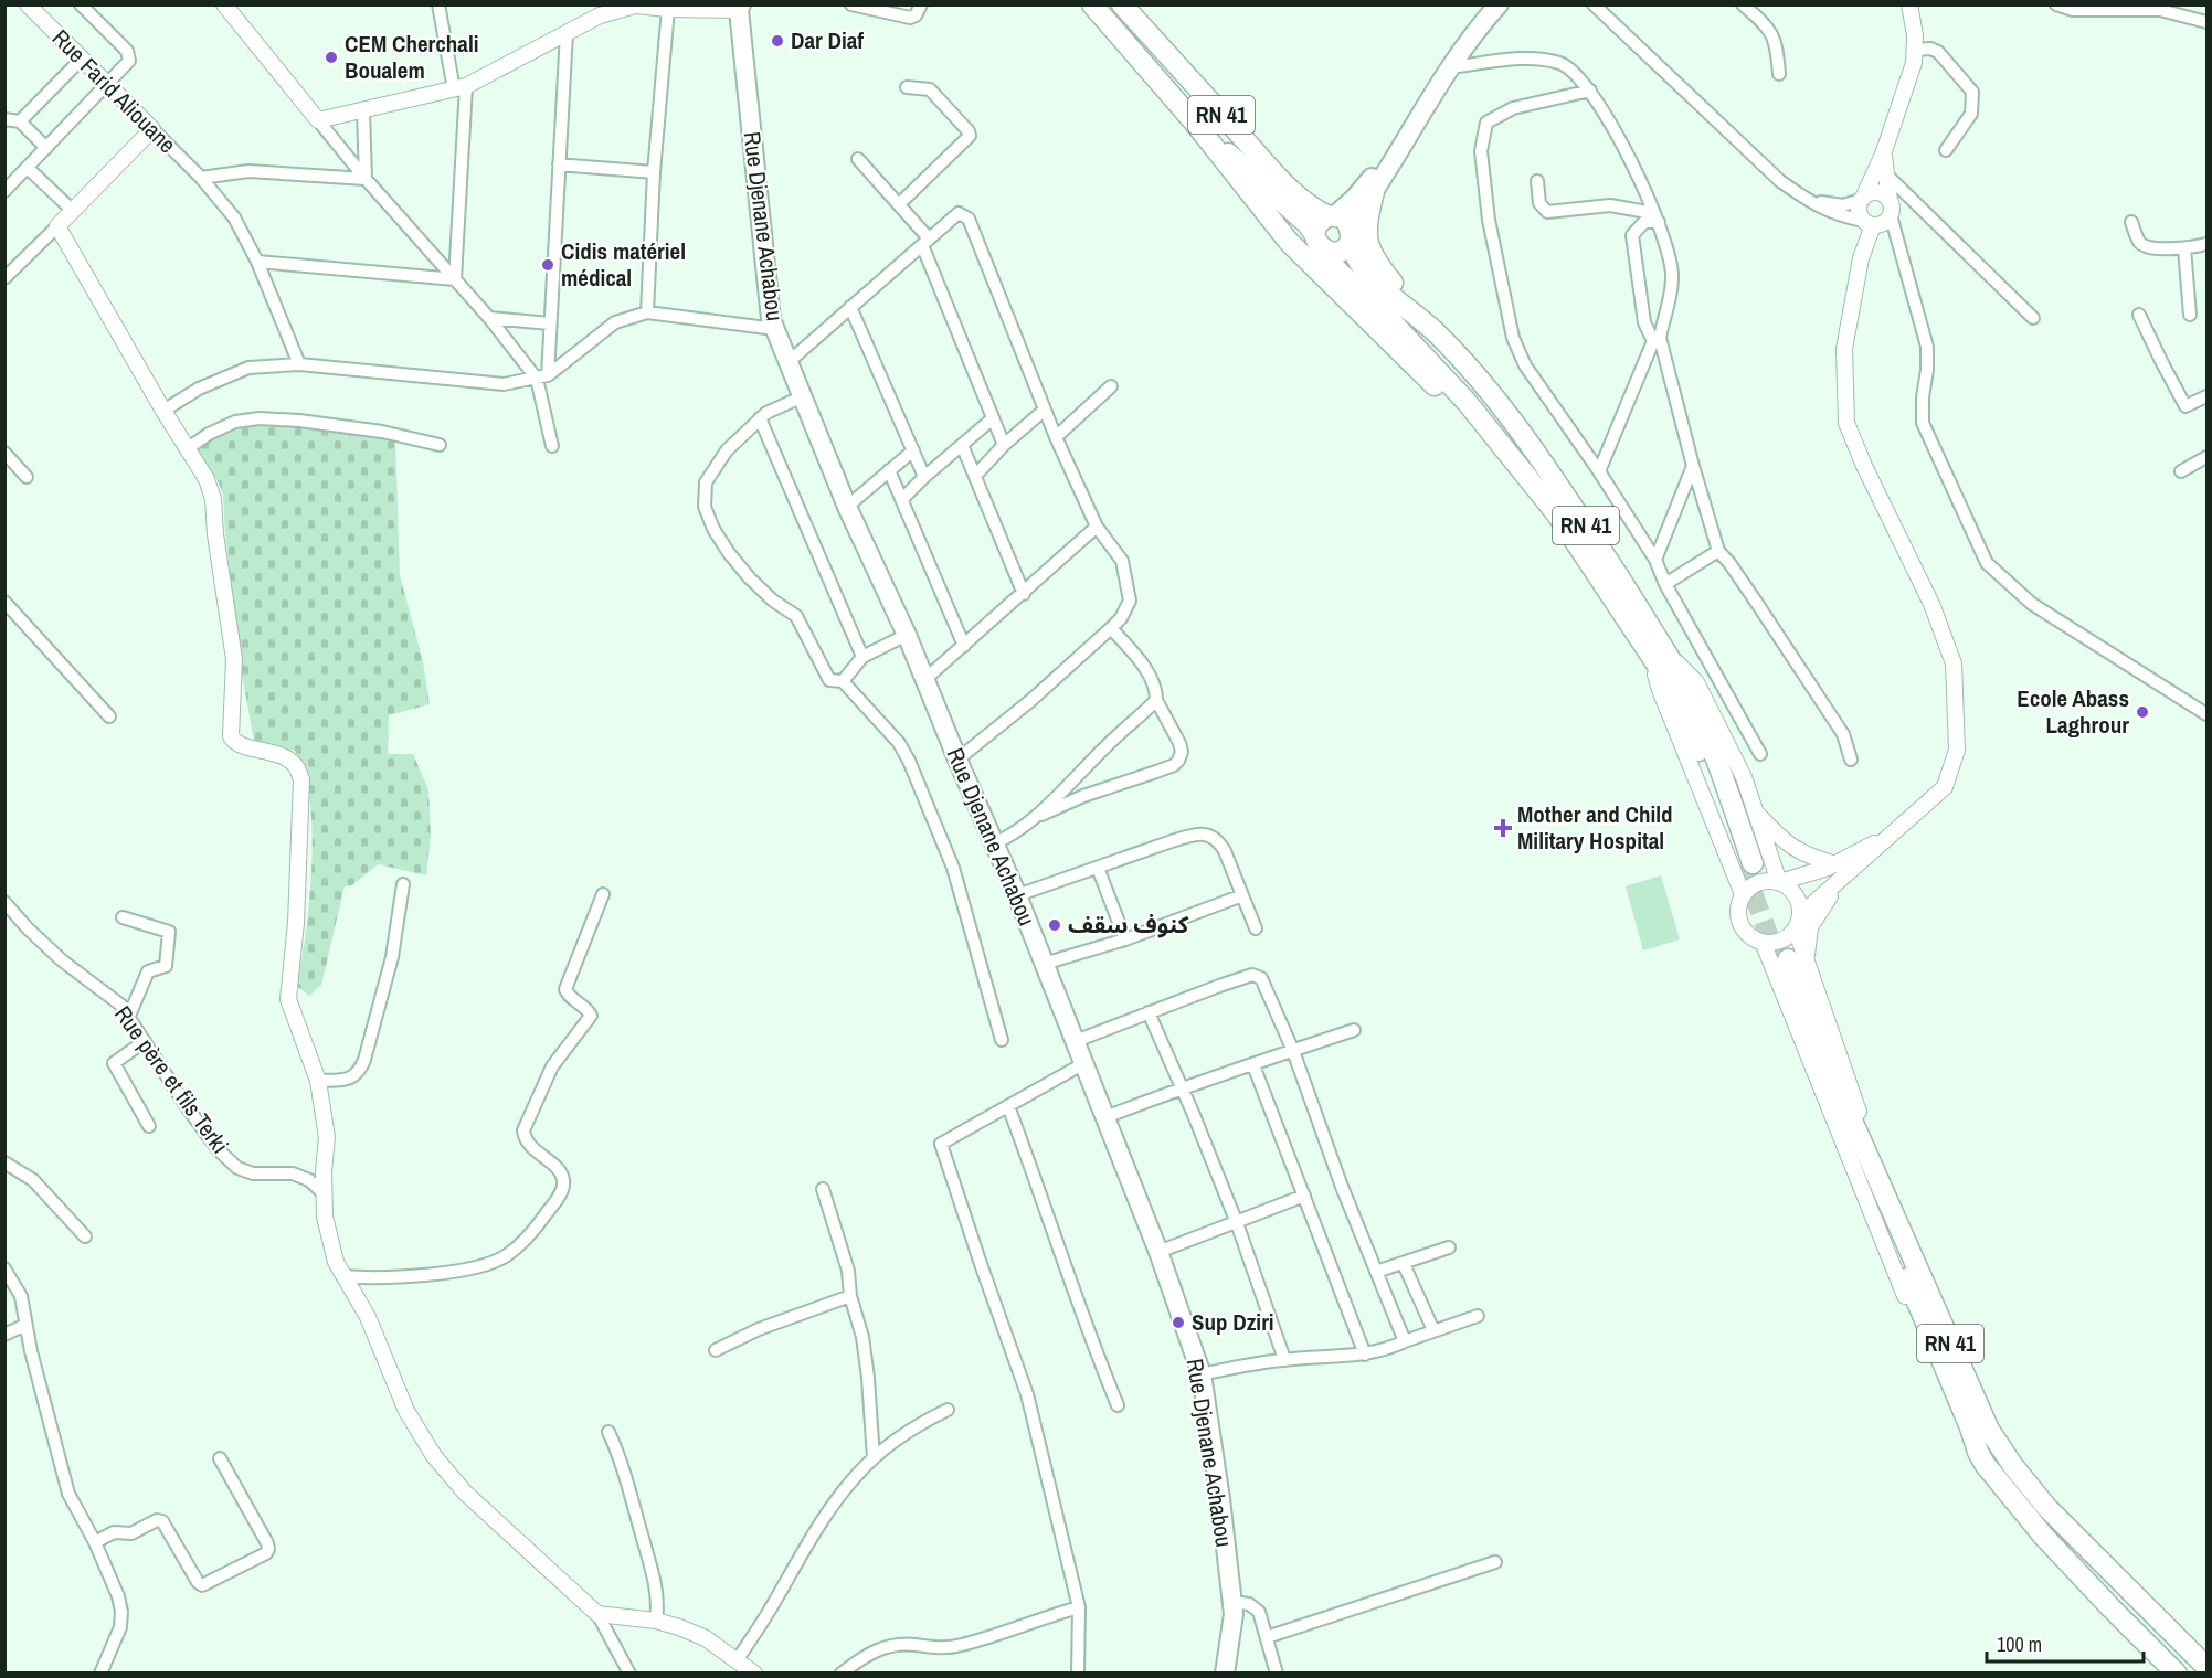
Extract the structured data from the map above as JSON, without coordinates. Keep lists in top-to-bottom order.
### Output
{
  "streets": {
    "highway": ["RN 41"],
    "main road": ["Rue Djenane Achabou"],
    "street": ["Rue Farid Aliouane", "Rue père et fils Terki"]
  },
  "places": {
    "other": [
      "Dar Diaf",
      "CEM Cherchali Boualem",
      "Cidis matériel médical",
      "Ecole Abass Laghrour",
      "كنوف سقف",
      "Sup Dziri"
    ],
    "health": ["Mother and Child Military Hospital"]
  },
  "scale_bar": "100 m"
}
